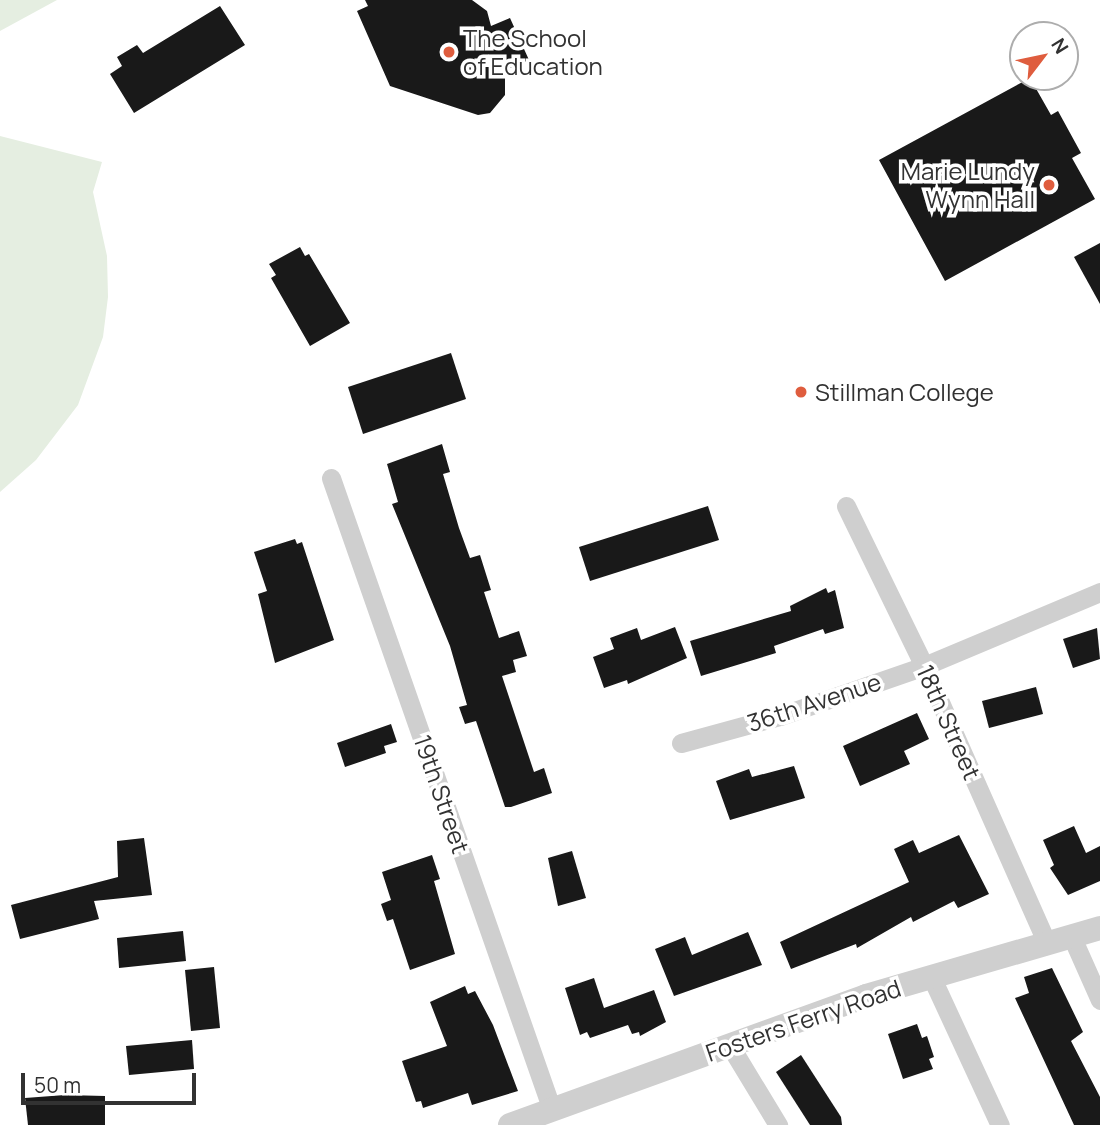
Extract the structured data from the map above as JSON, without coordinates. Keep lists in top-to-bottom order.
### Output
{
  "streets": {
    "street": [
      "36th Avenue",
      "18th Street",
      "19th Street",
      "Fosters Ferry Road"
    ]
  },
  "crossings": [
    ["36th Avenue", "18th Street"],
    ["18th Street", "Fosters Ferry Road"],
    ["19th Street", "Fosters Ferry Road"]
  ],
  "places": ["The School of Education", "Marie Lundy Wynn Hall", "Stillman College"],
  "scale_bar": "50 m",
  "north": "top right"
}
